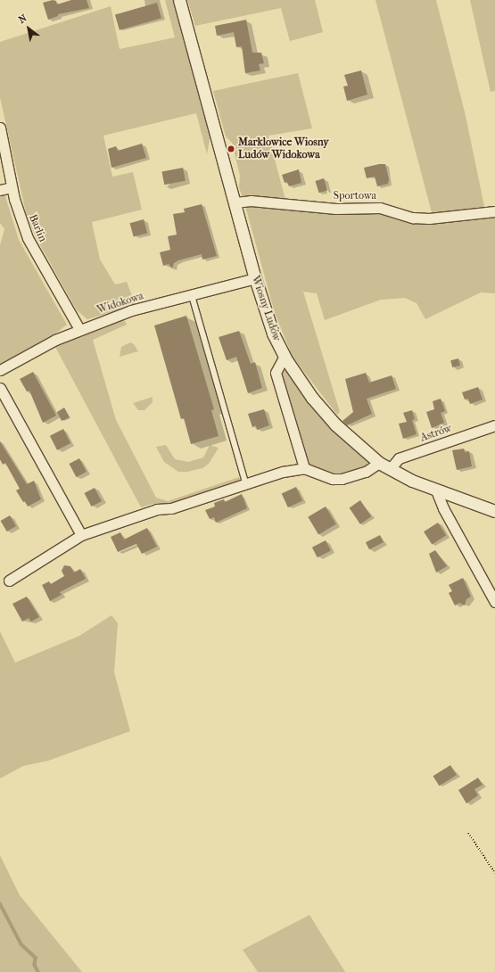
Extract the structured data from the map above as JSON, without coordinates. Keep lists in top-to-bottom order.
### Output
{
  "streets": {
    "street": [
      "Sportowa",
      "Barlin",
      "Widokowa",
      "Wiosny Ludów",
      "Astrów"
    ]
  },
  "crossings": [
    ["Sportowa", "Wiosny Ludów"],
    ["Barlin", "Widokowa"],
    ["Widokowa", "Wiosny Ludów"],
    ["Wiosny Ludów", "Astrów"]
  ],
  "places": ["Marklowice Wiosny Ludów Widokowa"],
  "north": "top left"
}
